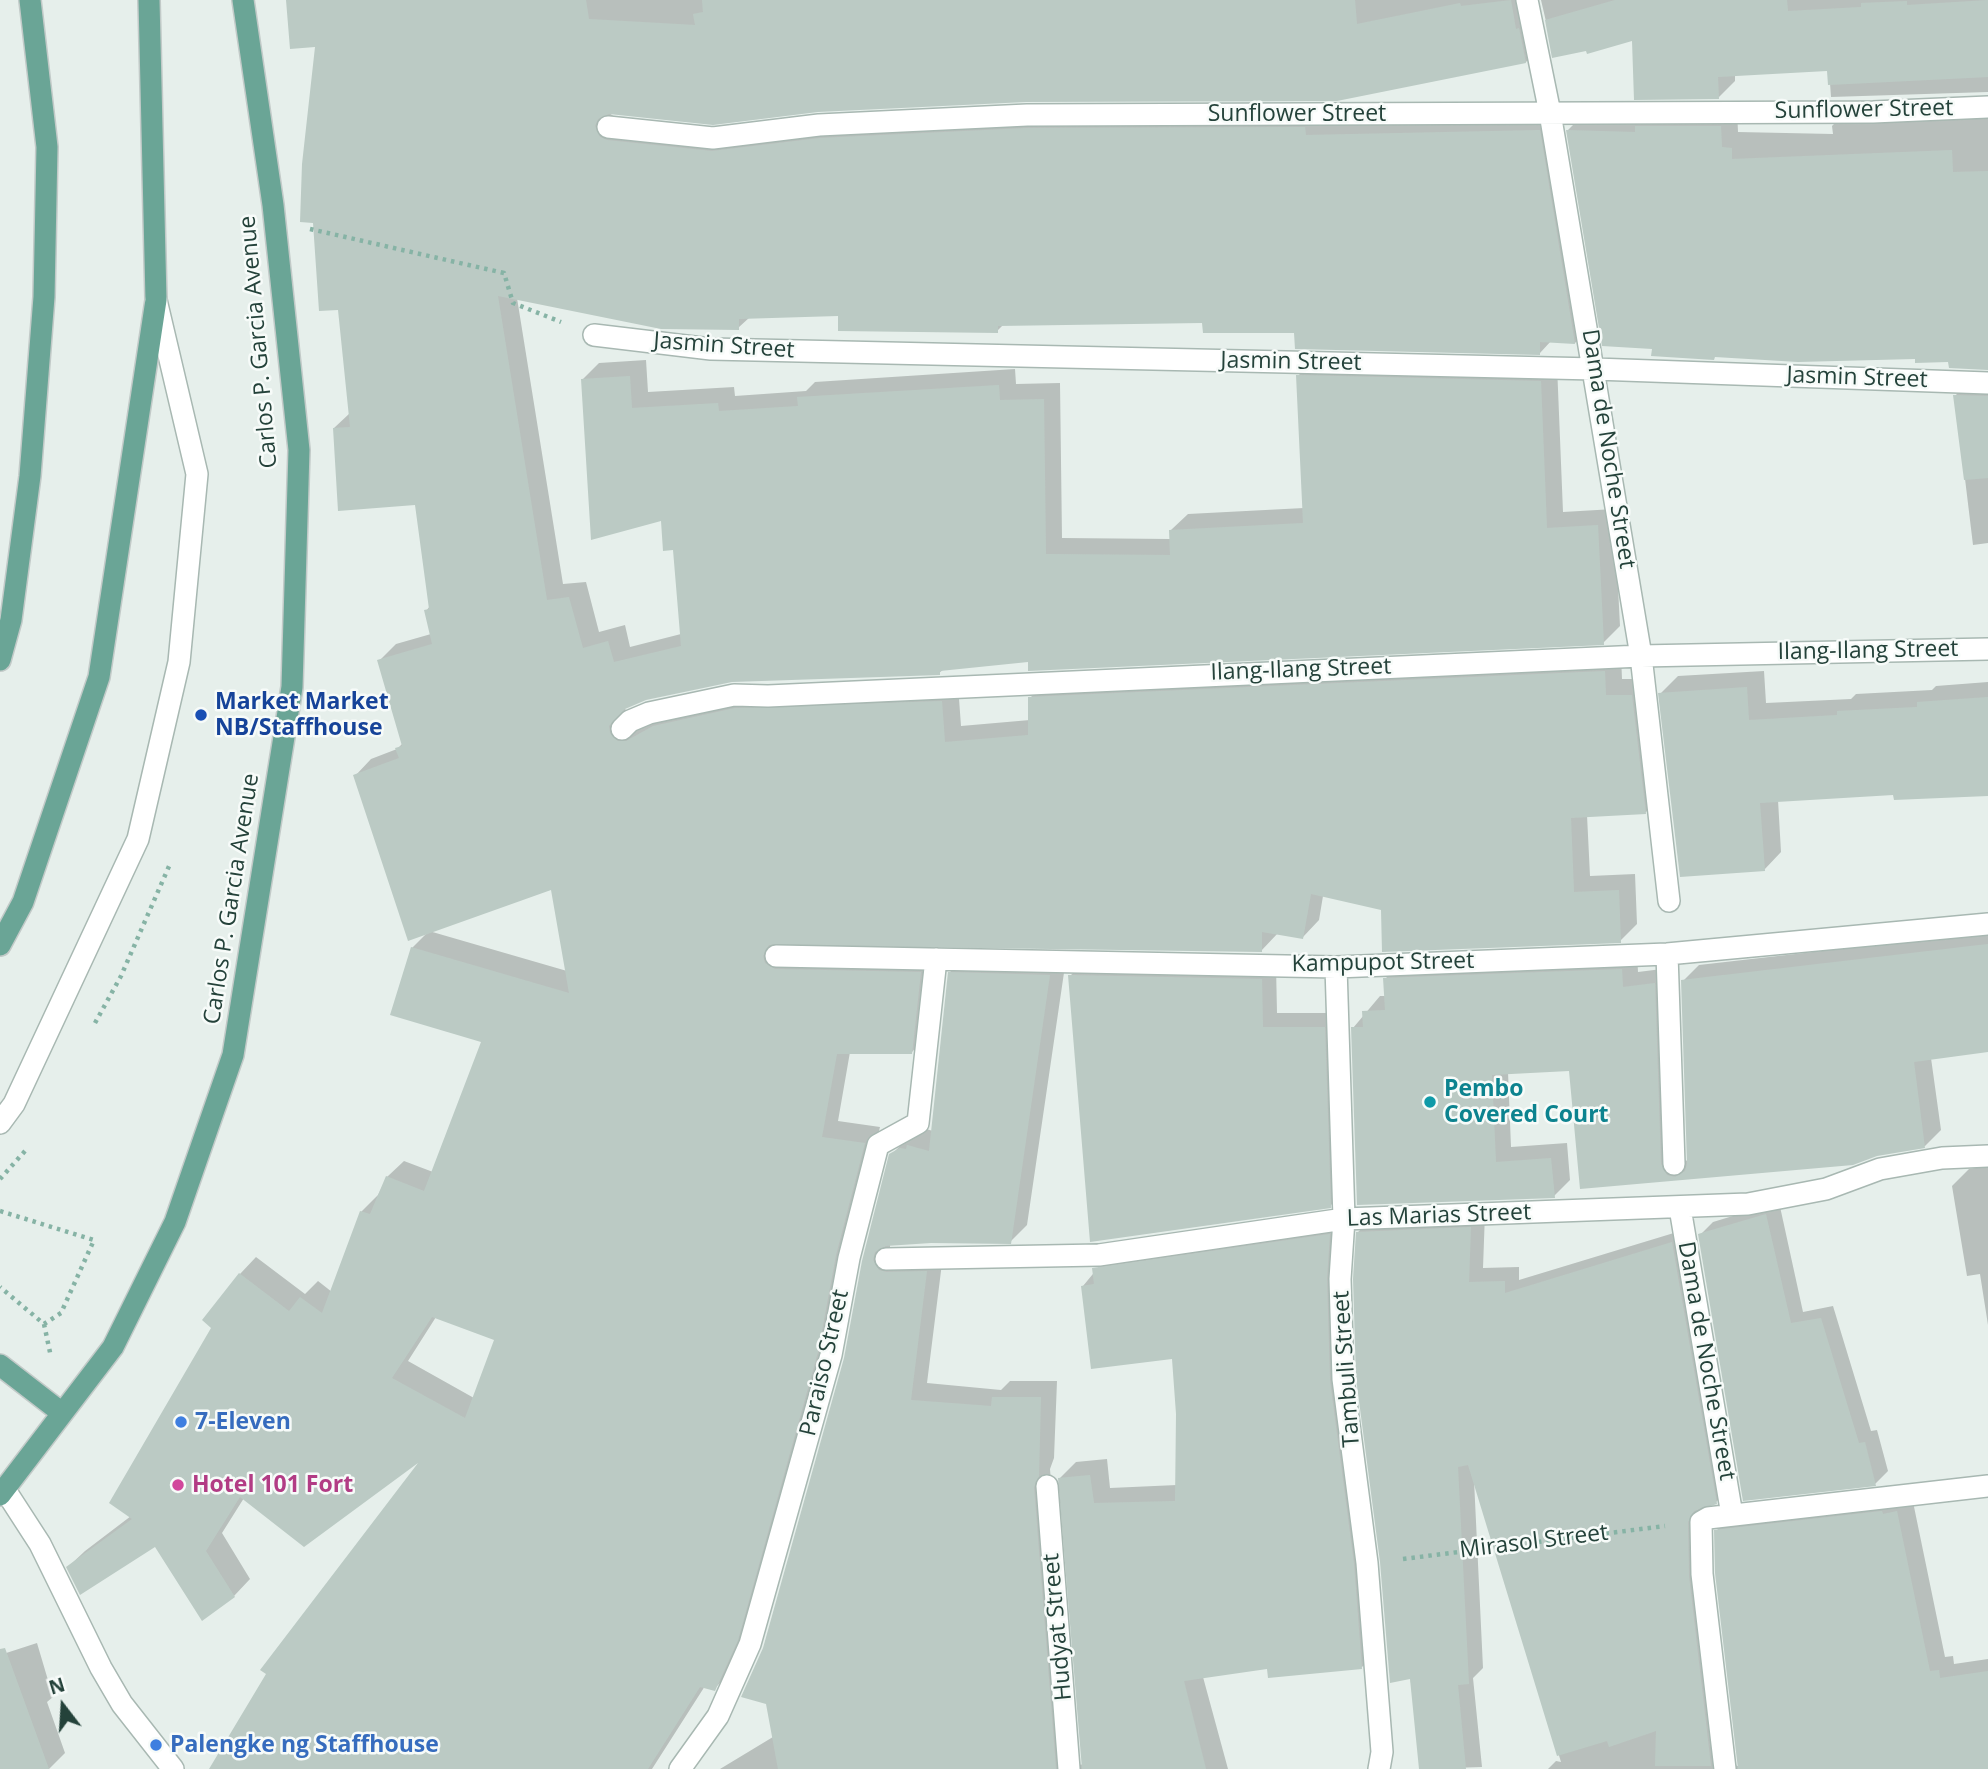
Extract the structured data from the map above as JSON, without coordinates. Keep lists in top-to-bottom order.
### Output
{
  "streets": {
    "main road": ["Carlos P. Garcia Avenue"],
    "street": [
      "Sunflower Street",
      "Jasmin Street",
      "Dama de Noche Street",
      "Ilang-Ilang Street",
      "Kampupot Street",
      "Las Marias Street",
      "Paraiso Street",
      "Tambuli Street",
      "Hudyat Street"
    ],
    "path": ["Mirasol Street"]
  },
  "crossings": [
    ["Sunflower Street", "Dama de Noche Street"],
    ["Jasmin Street", "Dama de Noche Street"],
    ["Dama de Noche Street", "Ilang-Ilang Street"],
    ["Dama de Noche Street", "Las Marias Street"],
    ["Kampupot Street", "Paraiso Street"],
    ["Kampupot Street", "Tambuli Street"],
    ["Las Marias Street", "Tambuli Street"],
    ["Tambuli Street", "Mirasol Street"]
  ],
  "places": [
    "Market Market NB/Staffhouse",
    "Pembo Covered Court",
    "7-Eleven",
    "Hotel 101 Fort",
    "Palengke ng Staffhouse"
  ],
  "north": "top"
}
